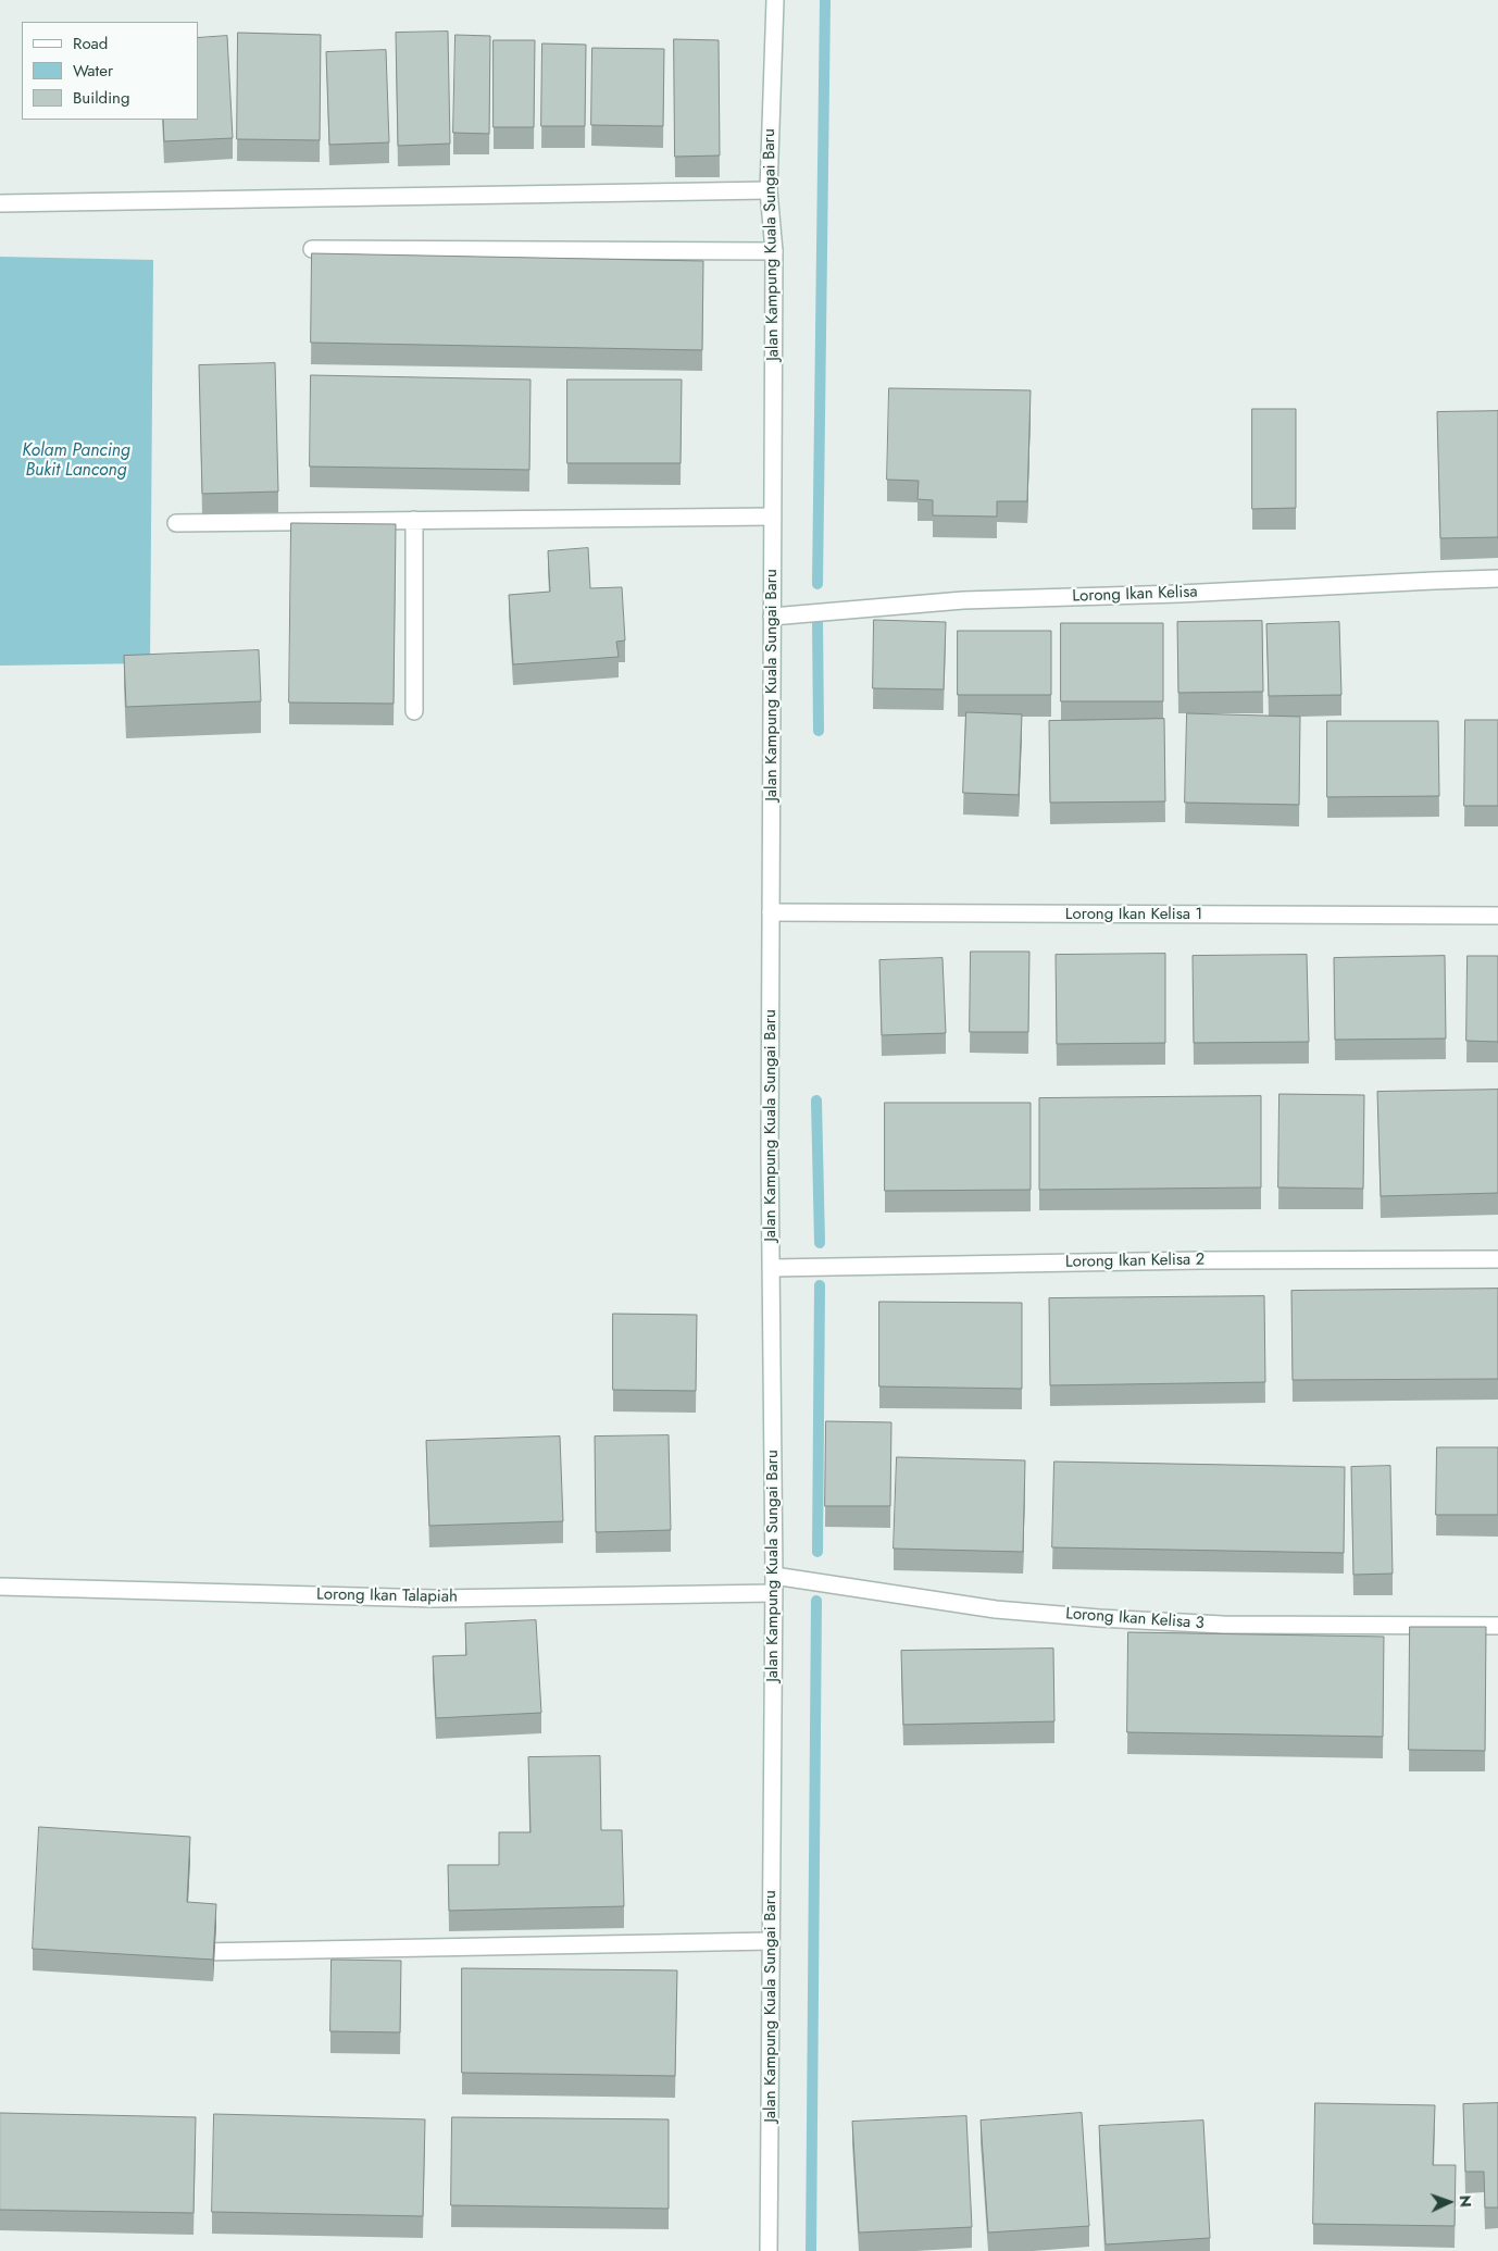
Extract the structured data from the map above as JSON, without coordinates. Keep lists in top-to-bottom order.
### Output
{
  "streets": {
    "street": [
      "Jalan Kampung Kuala Sungai Baru",
      "Lorong Ikan Kelisa",
      "Lorong Ikan Kelisa 1",
      "Lorong Ikan Kelisa 2",
      "Lorong Ikan Talapiah",
      "Lorong Ikan Kelisa 3"
    ]
  },
  "crossings": [
    ["Jalan Kampung Kuala Sungai Baru", "Lorong Ikan Kelisa"],
    ["Jalan Kampung Kuala Sungai Baru", "Lorong Ikan Kelisa 1"],
    ["Jalan Kampung Kuala Sungai Baru", "Lorong Ikan Kelisa 2"],
    ["Jalan Kampung Kuala Sungai Baru", "Lorong Ikan Talapiah"],
    ["Jalan Kampung Kuala Sungai Baru", "Lorong Ikan Kelisa 3"]
  ],
  "water": ["Kolam Pancing Bukit Lancong"],
  "legend": ["Road", "Water", "Building"],
  "north": "right"
}
